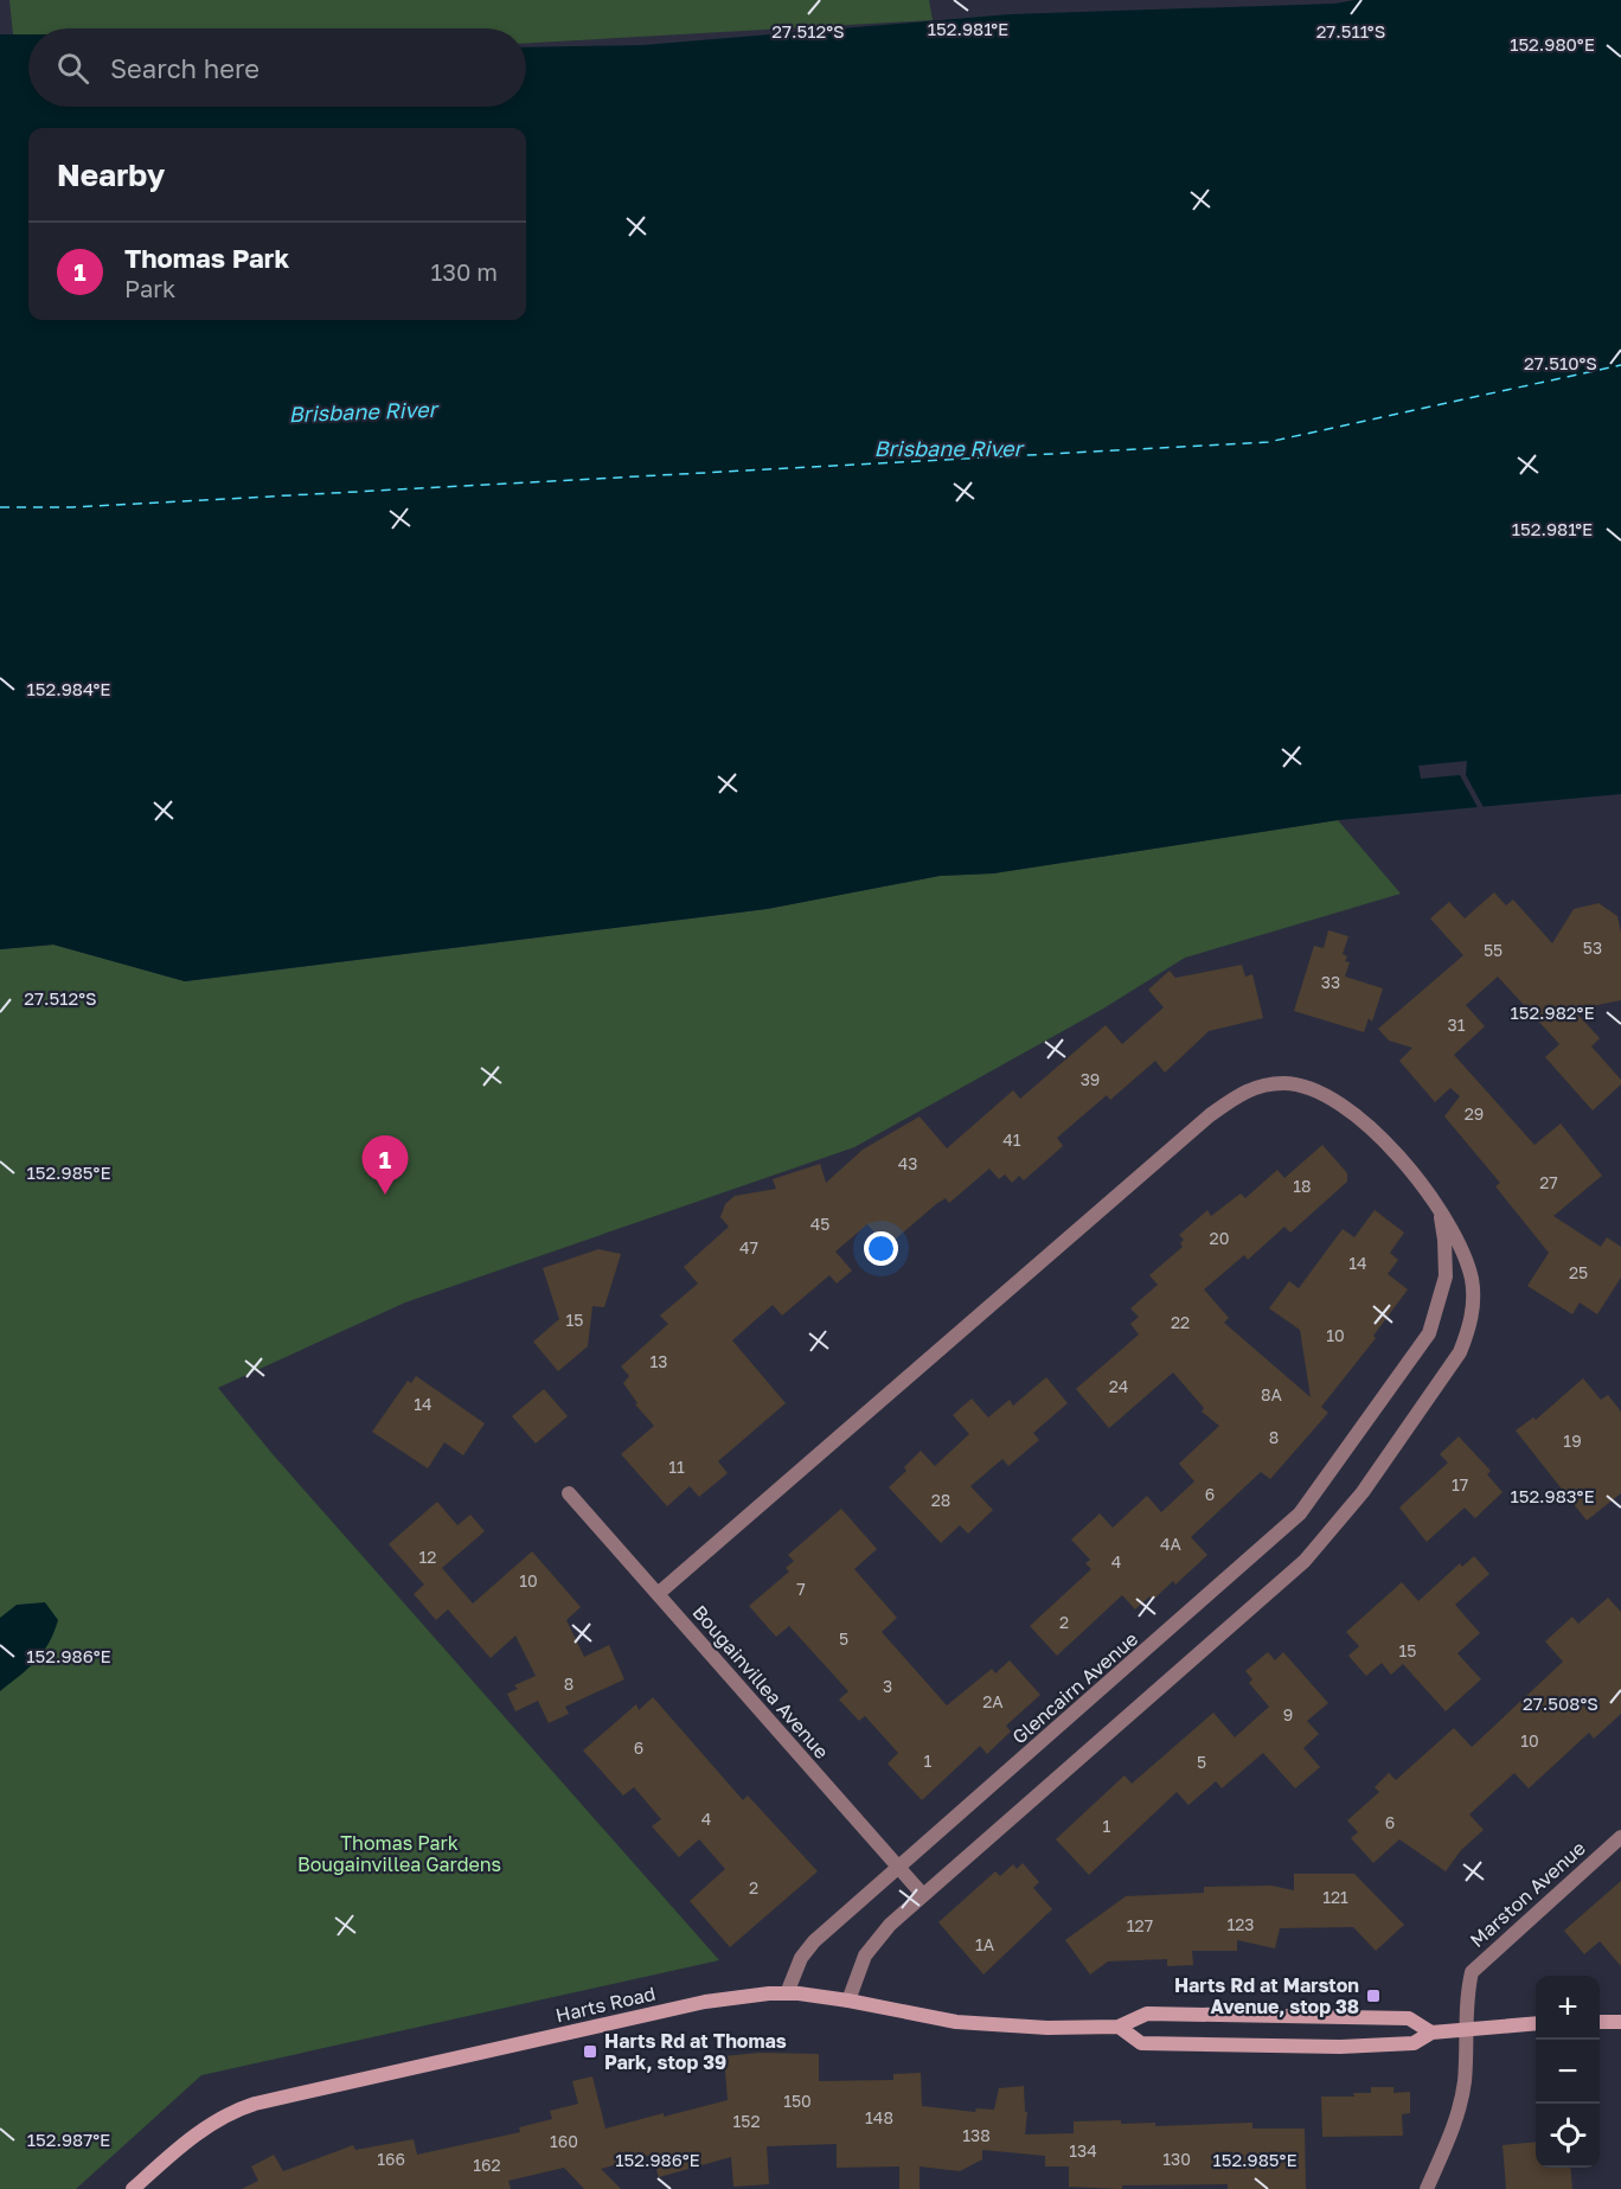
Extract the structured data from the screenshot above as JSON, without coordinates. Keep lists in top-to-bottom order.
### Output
{
  "streets": {
    "street": [
      "Bougainvillea Avenue",
      "Glencairn Avenue",
      "Marston Avenue",
      "Harts Road"
    ]
  },
  "crossings": [
    ["Bougainvillea Avenue", "Glencairn Avenue"],
    ["Glencairn Avenue", "Harts Road"],
    ["Marston Avenue", "Harts Road"]
  ],
  "water": ["Brisbane River"],
  "parks": ["Thomas Park Bougainvillea Gardens"],
  "places": {
    "transit": ["Harts Rd at Marston Avenue, stop 38", "Harts Rd at Thomas Park, stop 39"]
  },
  "house_numbers": [
    "53",
    "55",
    "33",
    "31",
    "39",
    "29",
    "41",
    "43",
    "27",
    "18",
    "45",
    "20",
    "47",
    "14",
    "25",
    "15",
    "22",
    "10",
    "13",
    "24",
    "8A",
    "14",
    "8",
    "19",
    "11",
    "17",
    "6",
    "28",
    "4A",
    "12",
    "4",
    "10",
    "7",
    "2",
    "5",
    "15",
    "8",
    "3",
    "2A",
    "9",
    "10",
    "6",
    "1",
    "5",
    "4",
    "6",
    "1",
    "2",
    "121",
    "123",
    "127",
    "1A",
    "150",
    "148",
    "152",
    "138",
    "160",
    "134",
    "166",
    "130",
    "162"
  ],
  "page": {
    "search": "Search here",
    "heading": "Nearby",
    "list": [
      {
        "mark": "1",
        "name": "Thomas Park",
        "note": "Park",
        "value": "130 m"
      }
    ],
    "pins": "1",
    "map_buttons": ["+", "−"]
  },
  "coordinates": [
    "152.981°E",
    "27.512°S",
    "27.511°S",
    "152.980°E",
    "27.510°S",
    "152.984°E",
    "152.982°E",
    "152.985°E",
    "152.983°E",
    "152.986°E",
    "27.508°S",
    "152.987°E"
  ]
}
